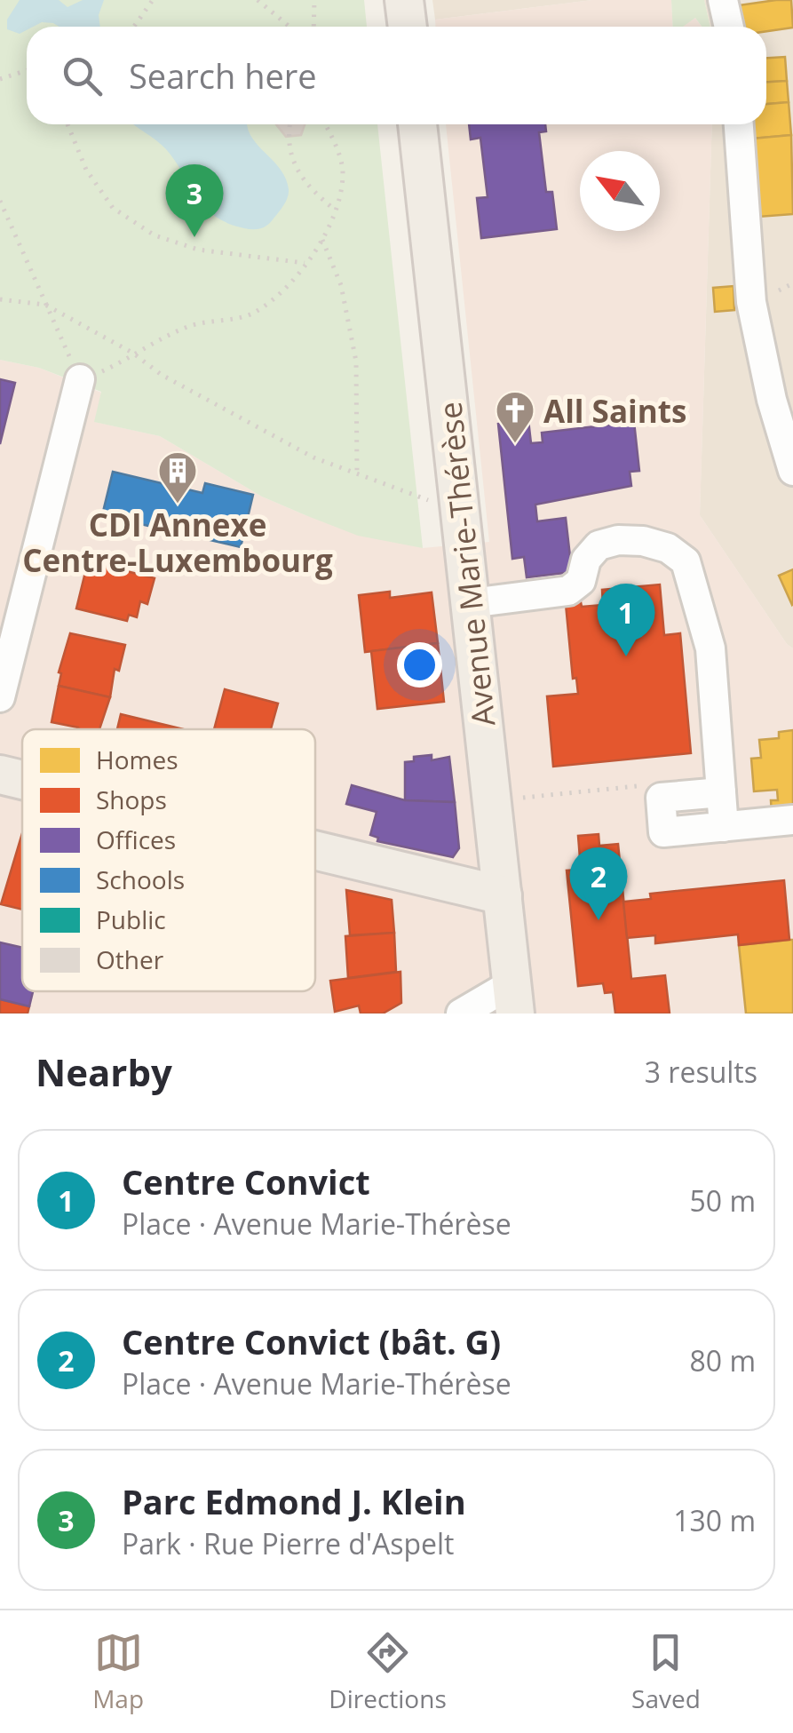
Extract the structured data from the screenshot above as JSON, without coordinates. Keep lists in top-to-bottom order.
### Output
{
  "streets": {
    "main road": ["Avenue Marie-Thérèse"]
  },
  "places": {
    "church": ["All Saints"],
    "building": ["CDI Annexe Centre-Luxembourg"]
  },
  "legend": [
    "Homes",
    "Shops",
    "Offices",
    "Schools",
    "Public",
    "Other"
  ],
  "north": "top left",
  "page": {
    "search": "Search here",
    "pins": ["3", "1", "2"],
    "heading": ["Nearby", "3 results"],
    "list": [
      {
        "mark": "1",
        "name": "Centre Convict",
        "note": "Place · Avenue Marie-Thérèse",
        "value": "50 m"
      },
      {
        "mark": "2",
        "name": "Centre Convict (bât. G)",
        "note": "Place · Avenue Marie-Thérèse",
        "value": "80 m"
      },
      {
        "mark": "3",
        "name": "Parc Edmond J. Klein",
        "note": "Park · Rue Pierre d'Aspelt",
        "value": "130 m"
      }
    ],
    "nav": ["Map", "Directions", "Saved"]
  }
}
